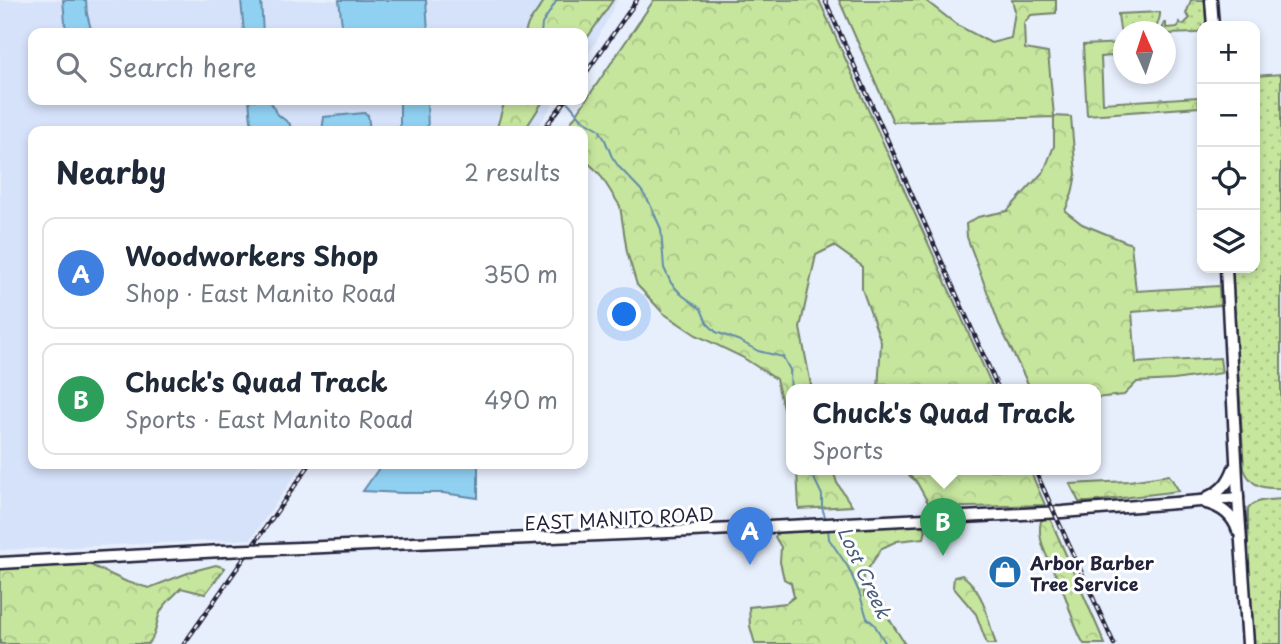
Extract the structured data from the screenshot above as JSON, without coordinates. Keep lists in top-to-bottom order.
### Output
{
  "streets": {
    "street": ["EAST MANITO ROAD"]
  },
  "water": ["Lost Creek"],
  "places": {
    "shop": ["Arbor Barber Tree Service"]
  },
  "north": "top",
  "page": {
    "map_buttons": ["+", "−"],
    "search": "Search here",
    "heading": ["Nearby", "2 results"],
    "list": [
      {
        "mark": "A",
        "name": "Woodworkers Shop",
        "note": "Shop · East Manito Road",
        "value": "350 m"
      },
      {
        "mark": "B",
        "name": "Chuck's Quad Track",
        "note": "Sports · East Manito Road",
        "value": "490 m"
      }
    ],
    "popup": ["Chuck's Quad Track", "Sports"],
    "pins": ["B", "A"]
  }
}
